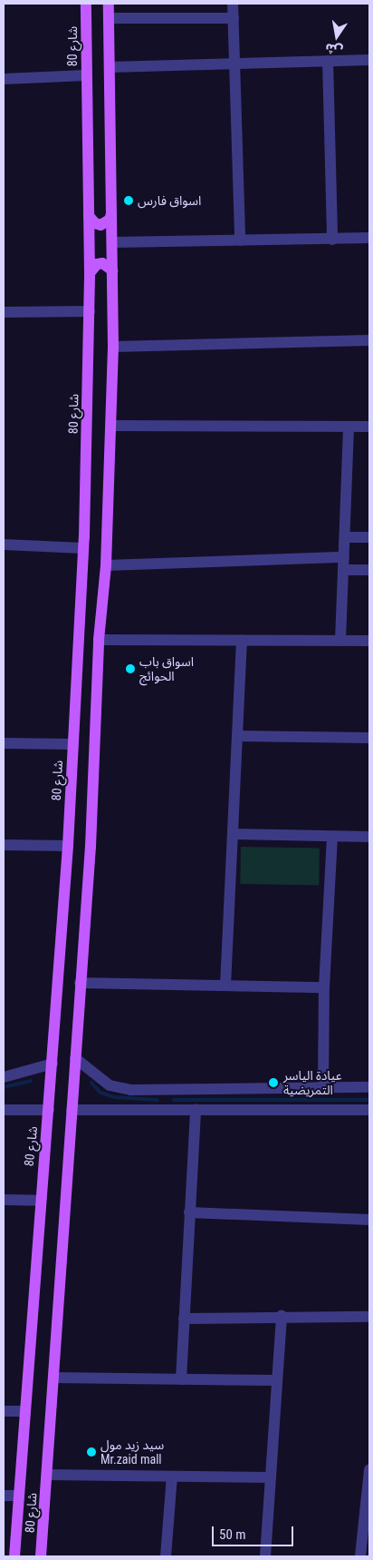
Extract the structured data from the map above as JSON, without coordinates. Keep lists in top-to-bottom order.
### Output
{
  "streets": {
    "main road": ["شارع 80"]
  },
  "places": [
    "اسواق فارس",
    "اسواق باب الحوائج",
    "عيادة الياسر التمريضية",
    "سيد زيد مول Mr.zaid mall"
  ],
  "scale_bar": "50 m",
  "north": "bottom"
}
